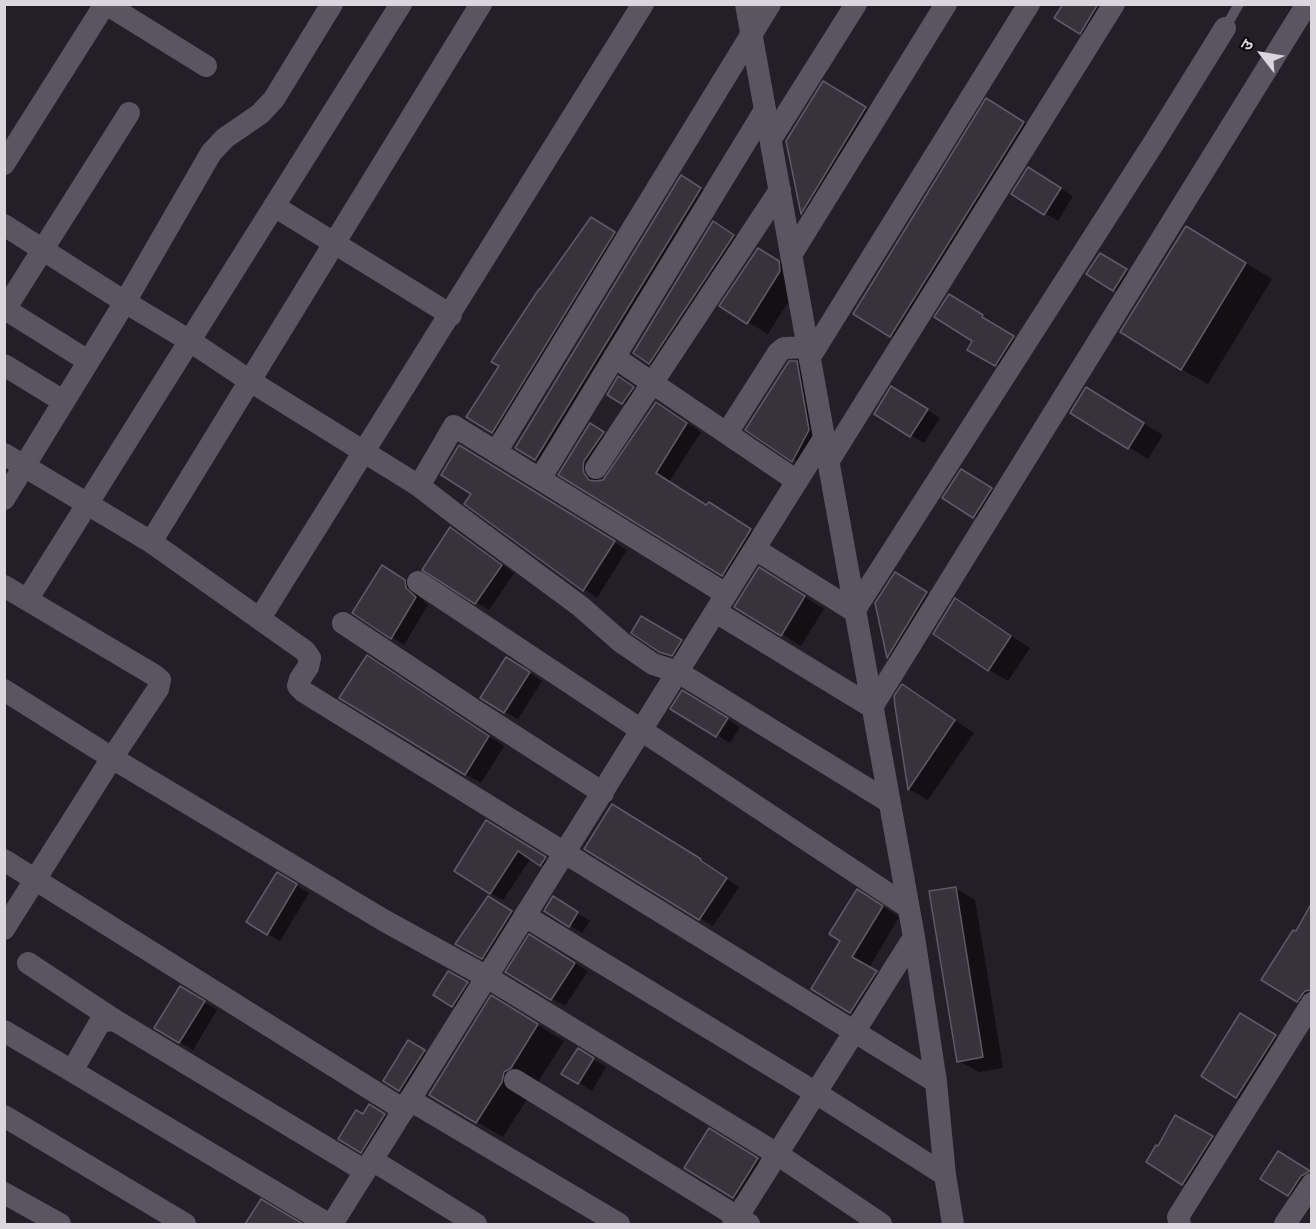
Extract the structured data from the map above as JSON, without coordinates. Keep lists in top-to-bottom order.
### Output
{
  "north": "top left"
}
